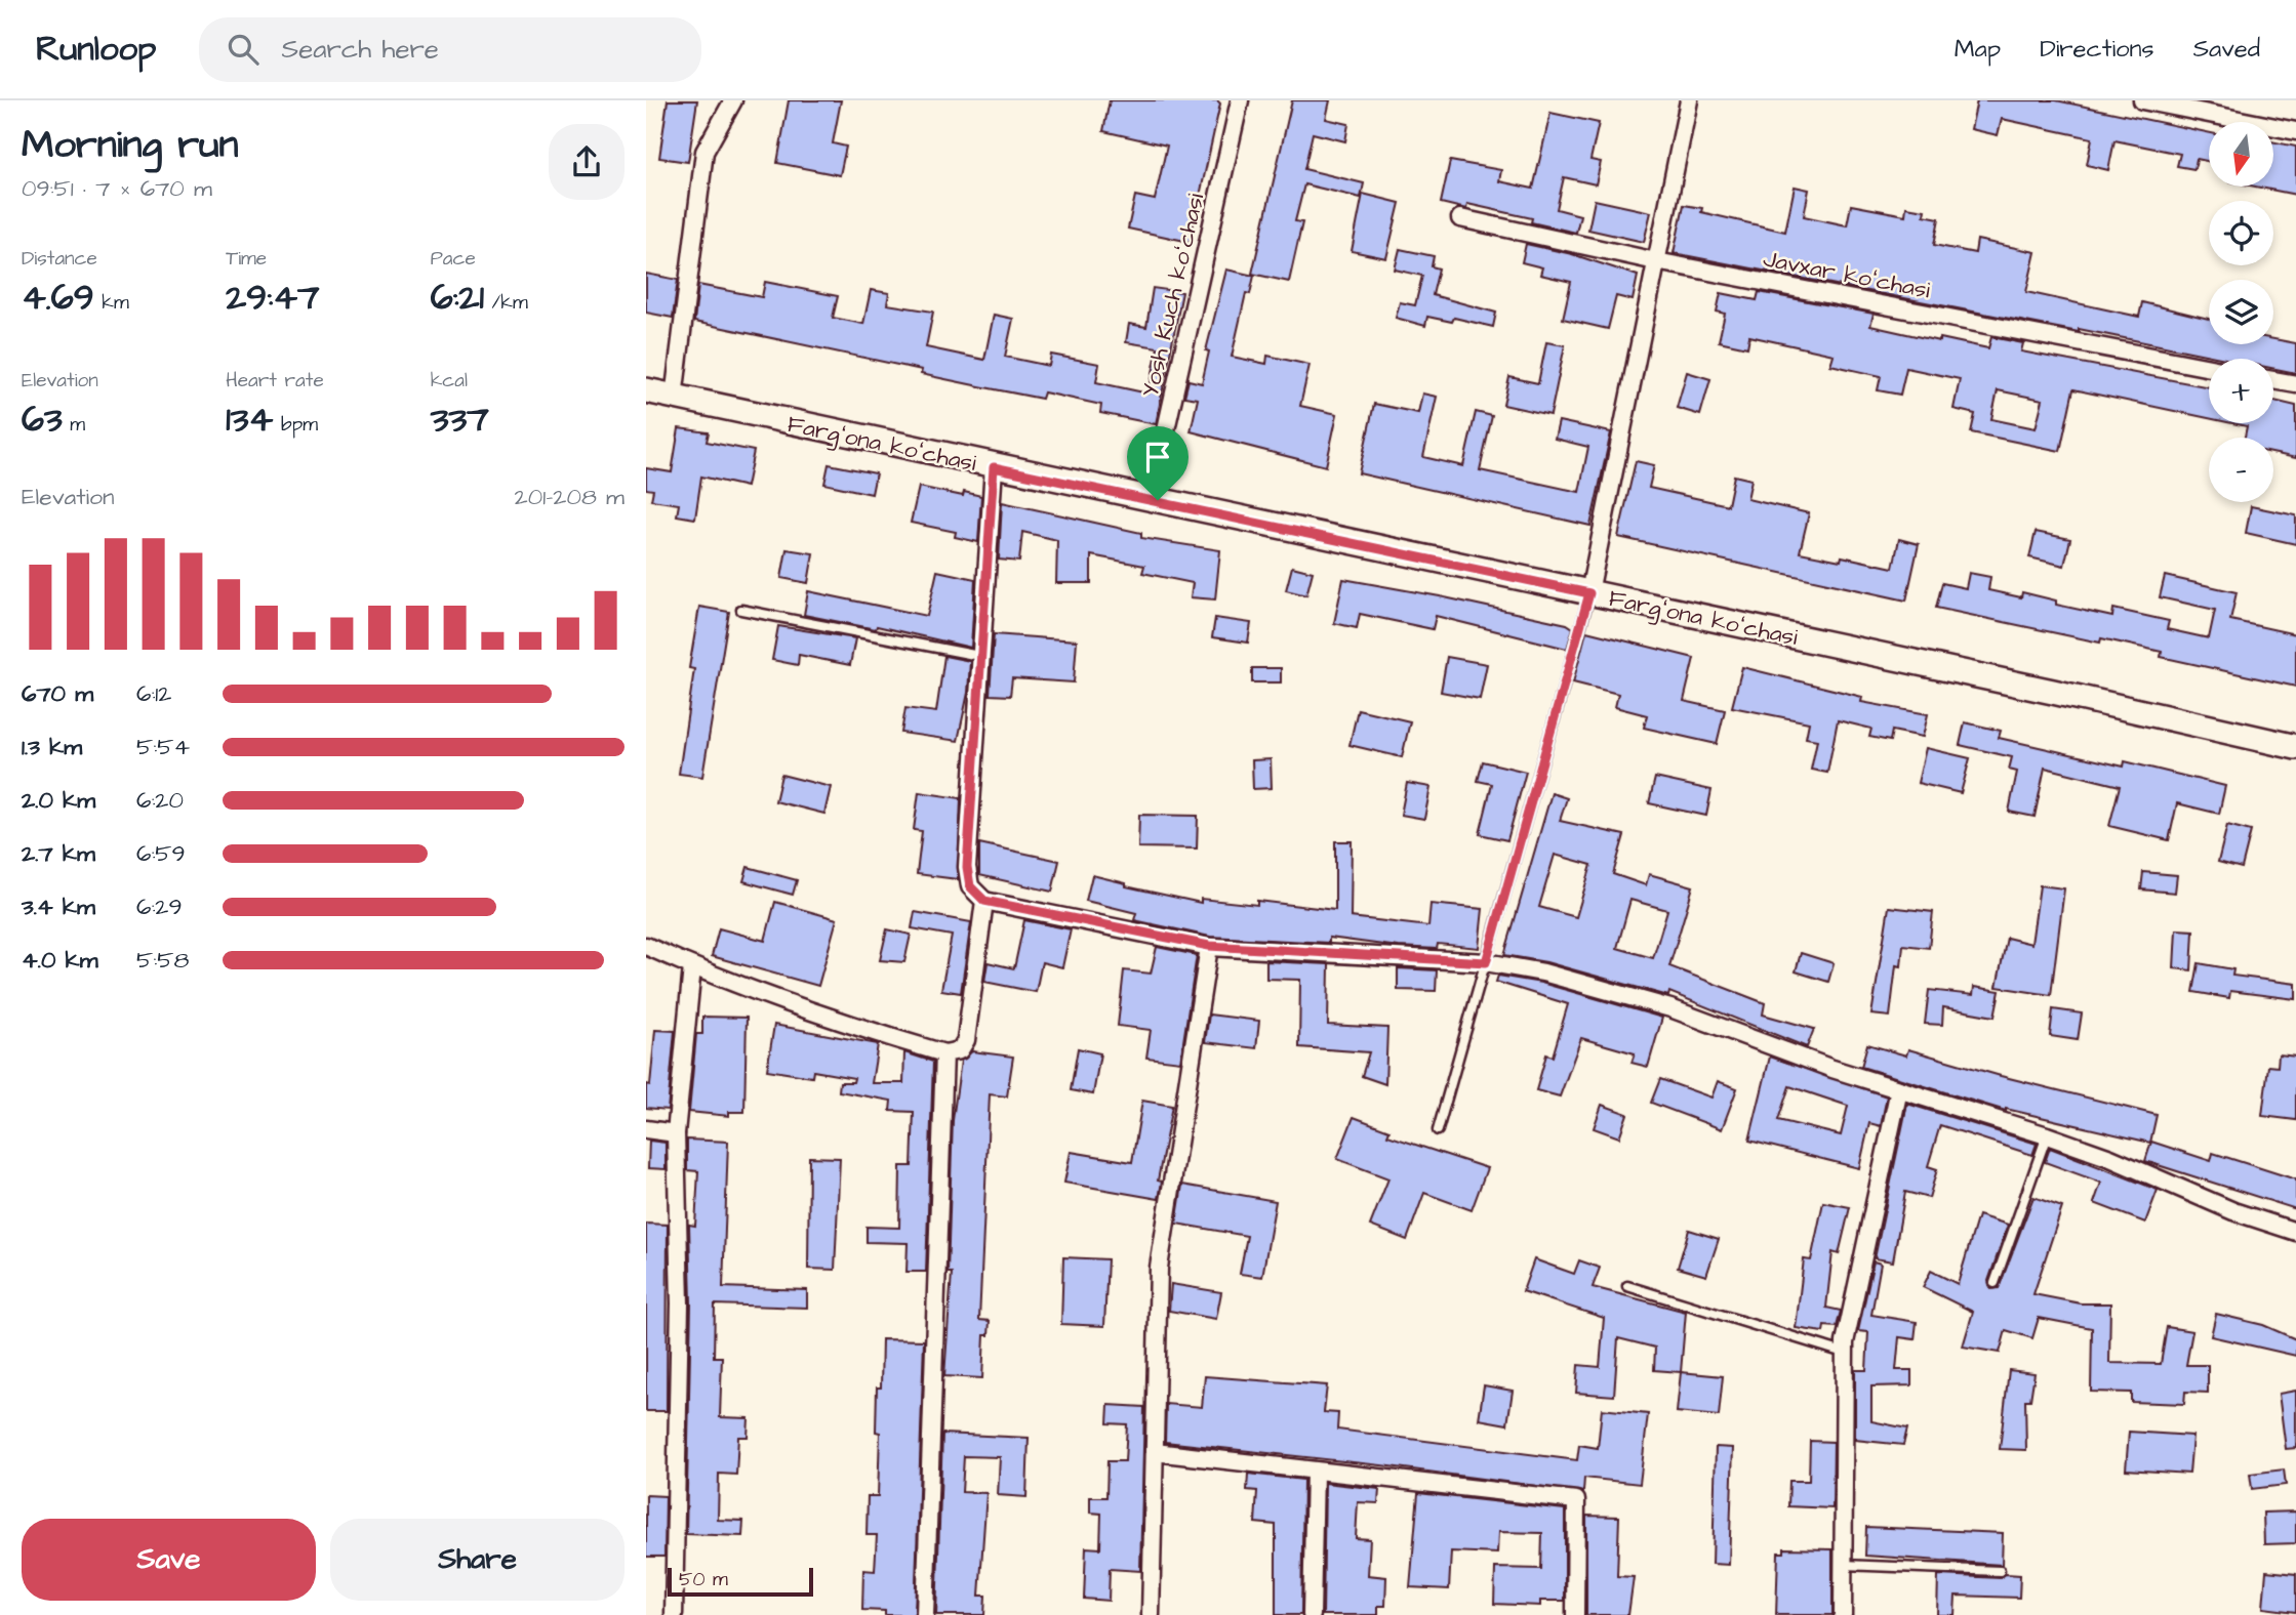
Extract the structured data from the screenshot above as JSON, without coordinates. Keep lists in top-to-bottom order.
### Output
{
  "streets": {
    "street": ["Javxar koʻchasi", "Yosh Kuch koʻchasi", "Fargʻona koʻchasi"]
  },
  "crossings": [
    ["Yosh Kuch koʻchasi", "Fargʻona koʻchasi"]
  ],
  "scale_bar": "50 m",
  "north": "bottom",
  "page": {
    "header": "Runloop",
    "search": "Search here",
    "nav": ["Map", "Directions", "Saved"],
    "heading": ["Morning run", "09:51 · 7 × 670 m"],
    "map_buttons": ["+", "−"],
    "stats": [
      ["Distance", "4.69 km"],
      ["Time", "29:47"],
      ["Pace", "6:21 /km"],
      ["Elevation", "63 m"],
      ["Heart rate", "134 bpm"],
      ["kcal", "337"]
    ],
    "chart": ["Elevation", "201–208 m"],
    "list": [
      {
        "name": "670 m",
        "note": "6:12"
      },
      {
        "name": "1.3 km",
        "note": "5:54"
      },
      {
        "name": "2.0 km",
        "note": "6:20"
      },
      {
        "name": "2.7 km",
        "note": "6:59"
      },
      {
        "name": "3.4 km",
        "note": "6:29"
      },
      {
        "name": "4.0 km",
        "note": "5:58"
      }
    ],
    "buttons": ["Save", "Share"],
    "scale": "50 m"
  }
}
